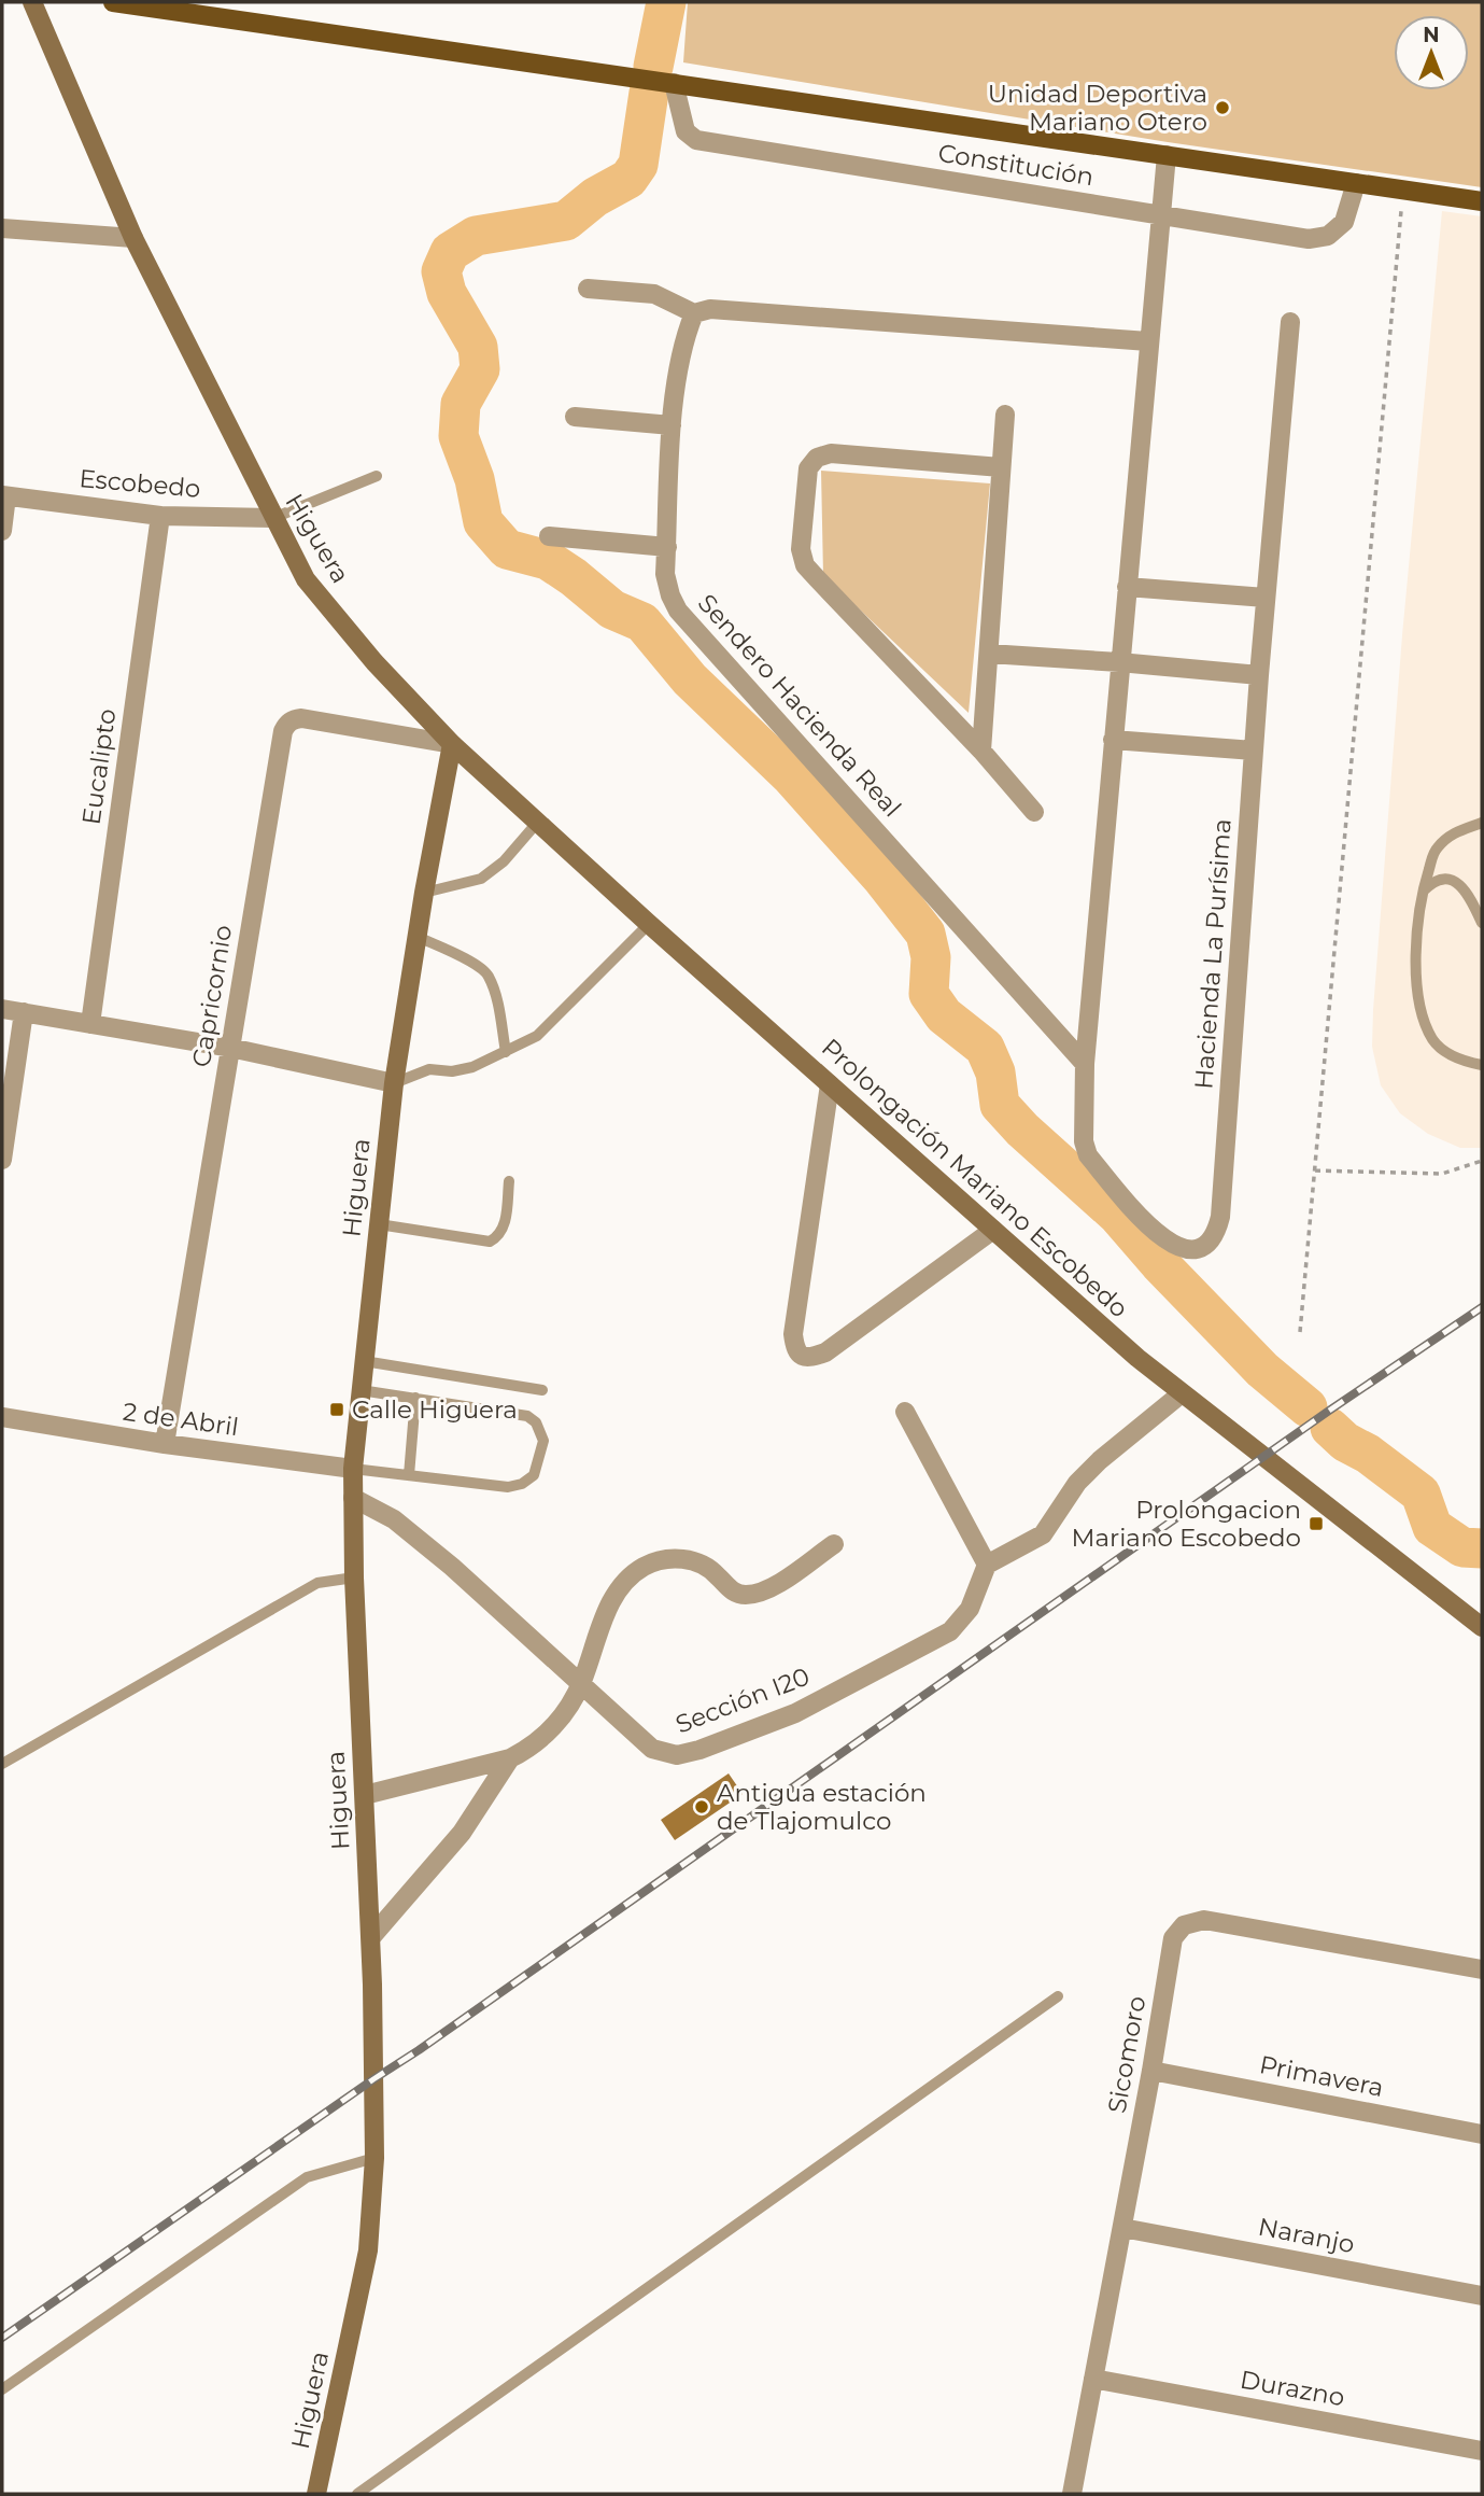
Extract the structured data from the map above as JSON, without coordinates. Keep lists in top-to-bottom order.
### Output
{
  "streets": {
    "main road": ["Constitución", "Higuera", "Prolongación Mariano Escobedo"],
    "street": [
      "Escobedo",
      "Sendero Hacienda Real",
      "Eucalipto",
      "Hacienda La Purísima",
      "Capricornio",
      "2 de Abril",
      "Sección I20",
      "Sicomoro",
      "Primavera",
      "Naranjo",
      "Durazno"
    ]
  },
  "crossings": [
    ["Escobedo", "Higuera"],
    ["Escobedo", "Eucalipto"],
    ["Higuera", "Capricornio"],
    ["Higuera", "Prolongación Mariano Escobedo"],
    ["Higuera", "2 de Abril"],
    ["Higuera", "Sección I20"],
    ["Sendero Hacienda Real", "Hacienda La Purísima"],
    ["Capricornio", "Prolongación Mariano Escobedo"],
    ["Capricornio", "2 de Abril"],
    ["Sicomoro", "Primavera"],
    ["Sicomoro", "Naranjo"],
    ["Sicomoro", "Durazno"]
  ],
  "places": {
    "other": ["Unidad Deportiva Mariano Otero", "Antigua estación de Tlajomulco"],
    "transit": ["Calle Higuera", "Prolongacion Mariano Escobedo"]
  },
  "north": "top"
}
